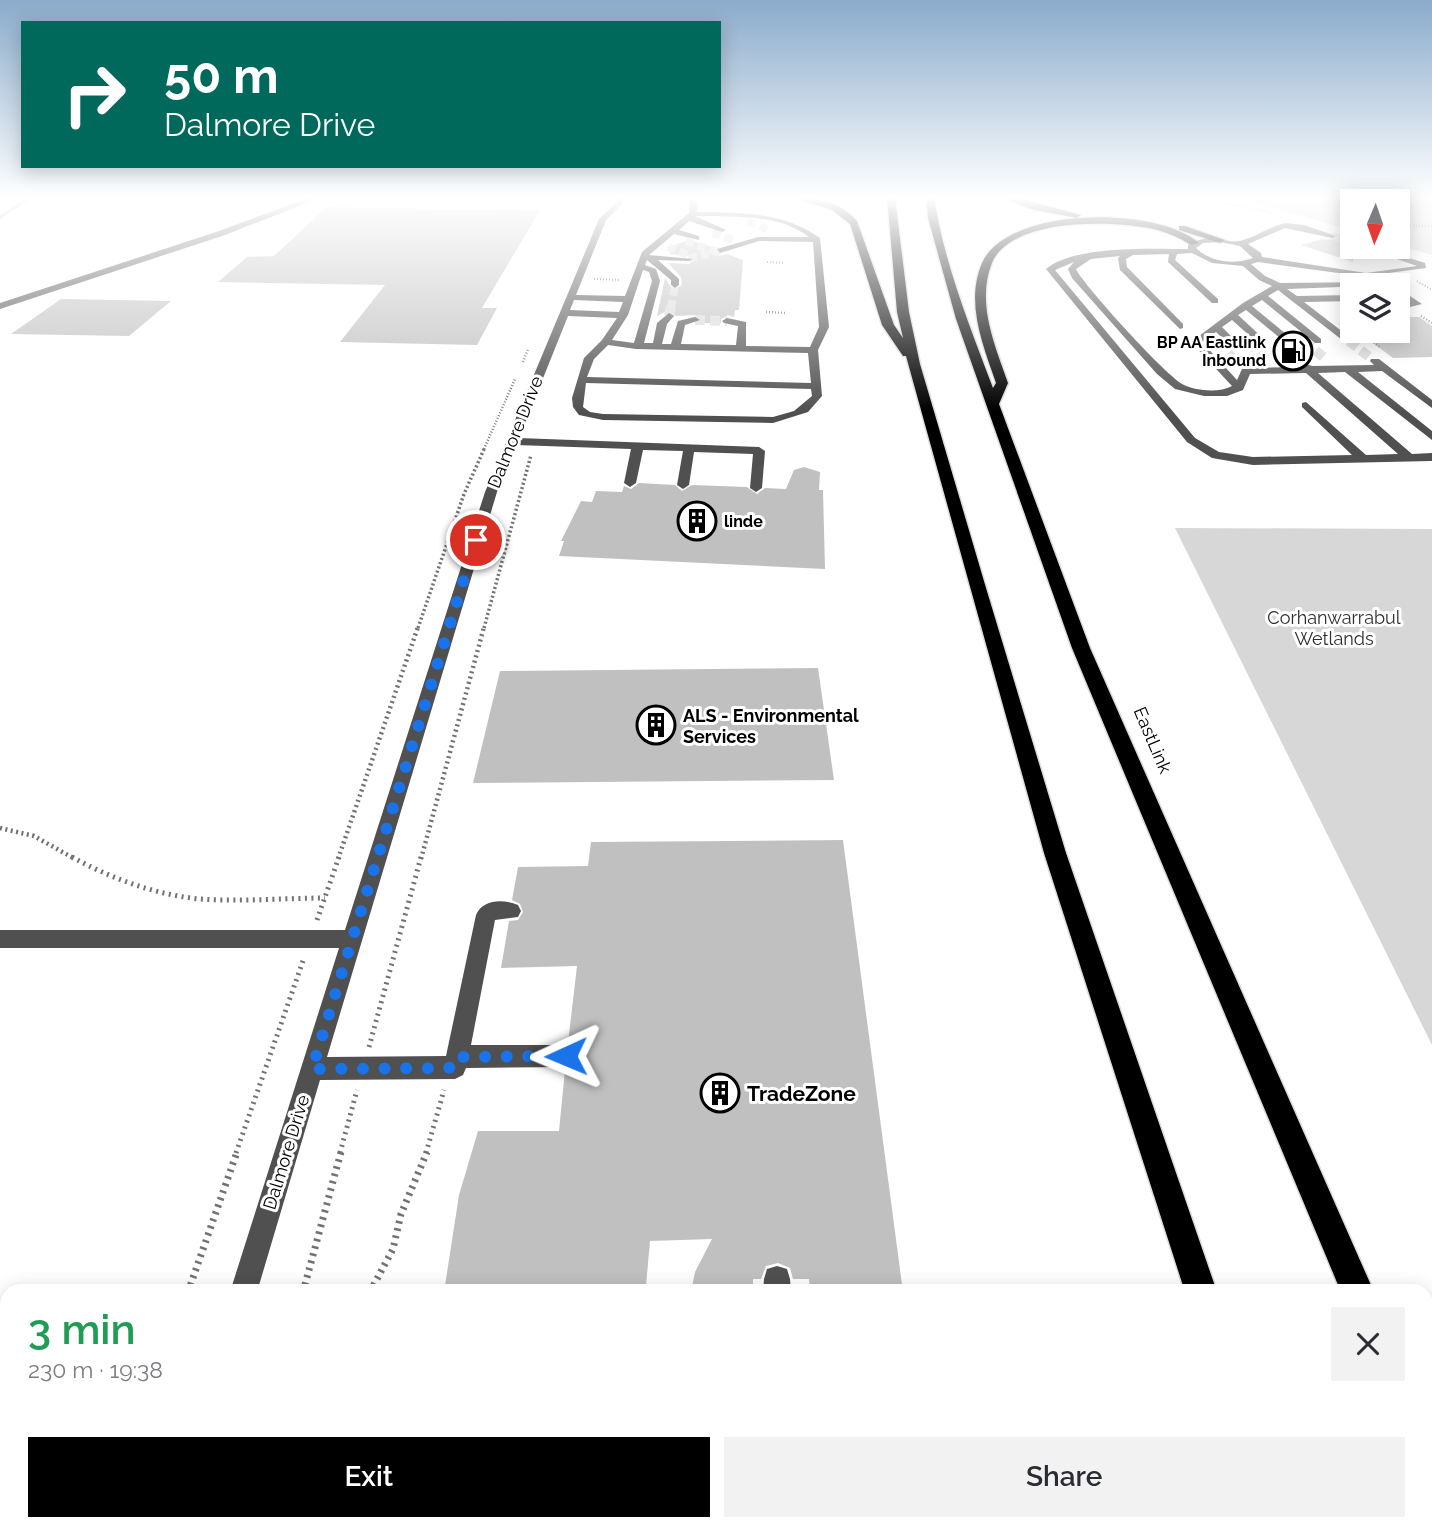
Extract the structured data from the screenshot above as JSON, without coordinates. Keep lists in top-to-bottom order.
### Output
{
  "streets": {
    "highway": ["EastLink"],
    "street": ["Dalmore Drive"]
  },
  "parks": ["Corhanwarrabul Wetlands"],
  "places": {
    "fuel station": ["BP AA Eastlink Inbound"],
    "building": ["linde", "ALS - Environmental Services", "TradeZone"]
  },
  "north": "bottom",
  "page": {
    "turn": ["50 m", "Dalmore Drive"],
    "heading": ["3 min", "230 m · 19:38"],
    "buttons": ["Exit", "Share"]
  }
}
